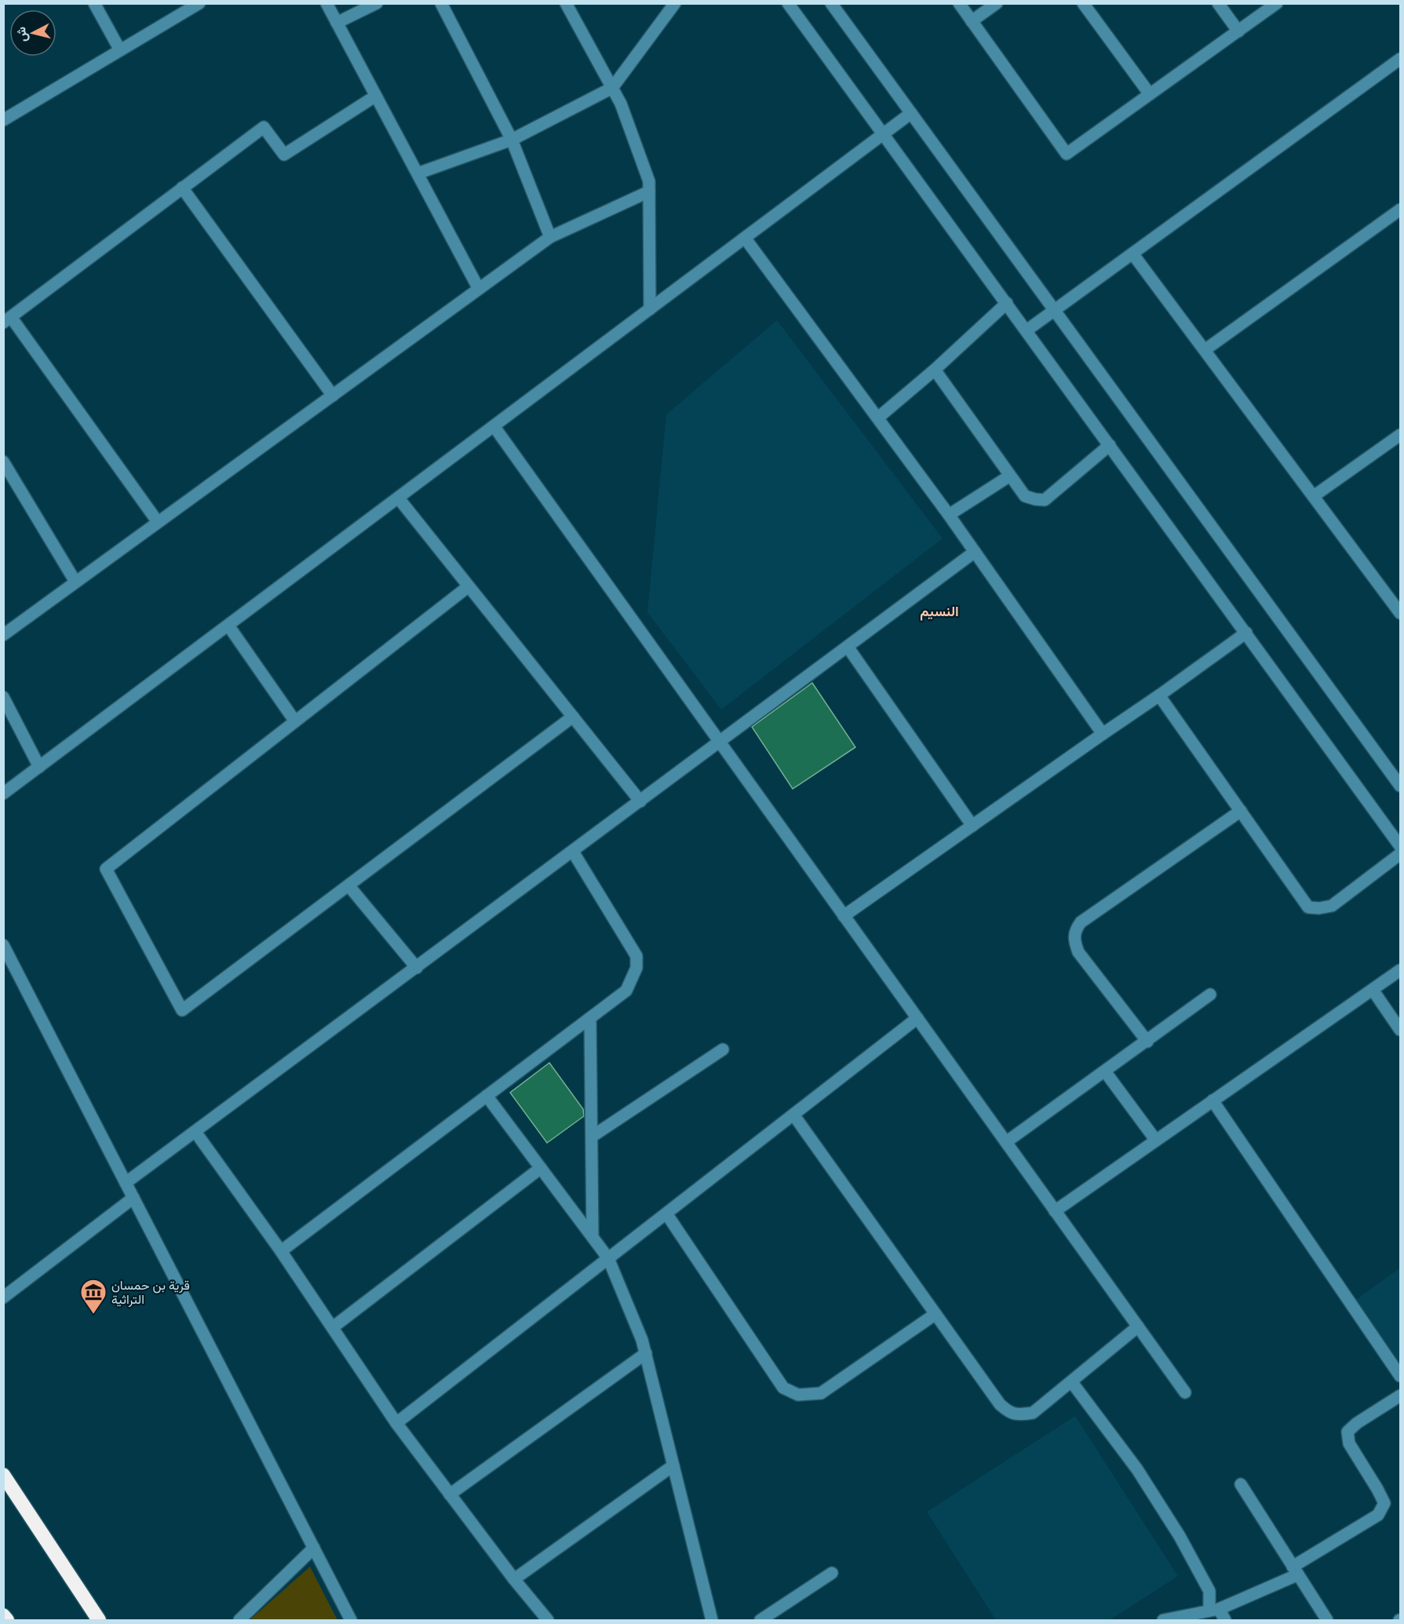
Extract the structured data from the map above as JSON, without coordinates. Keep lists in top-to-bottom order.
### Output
{
  "districts": ["النسيم"],
  "places": {
    "museum": ["قرية بن حمسان التراثية"]
  },
  "north": "left"
}
